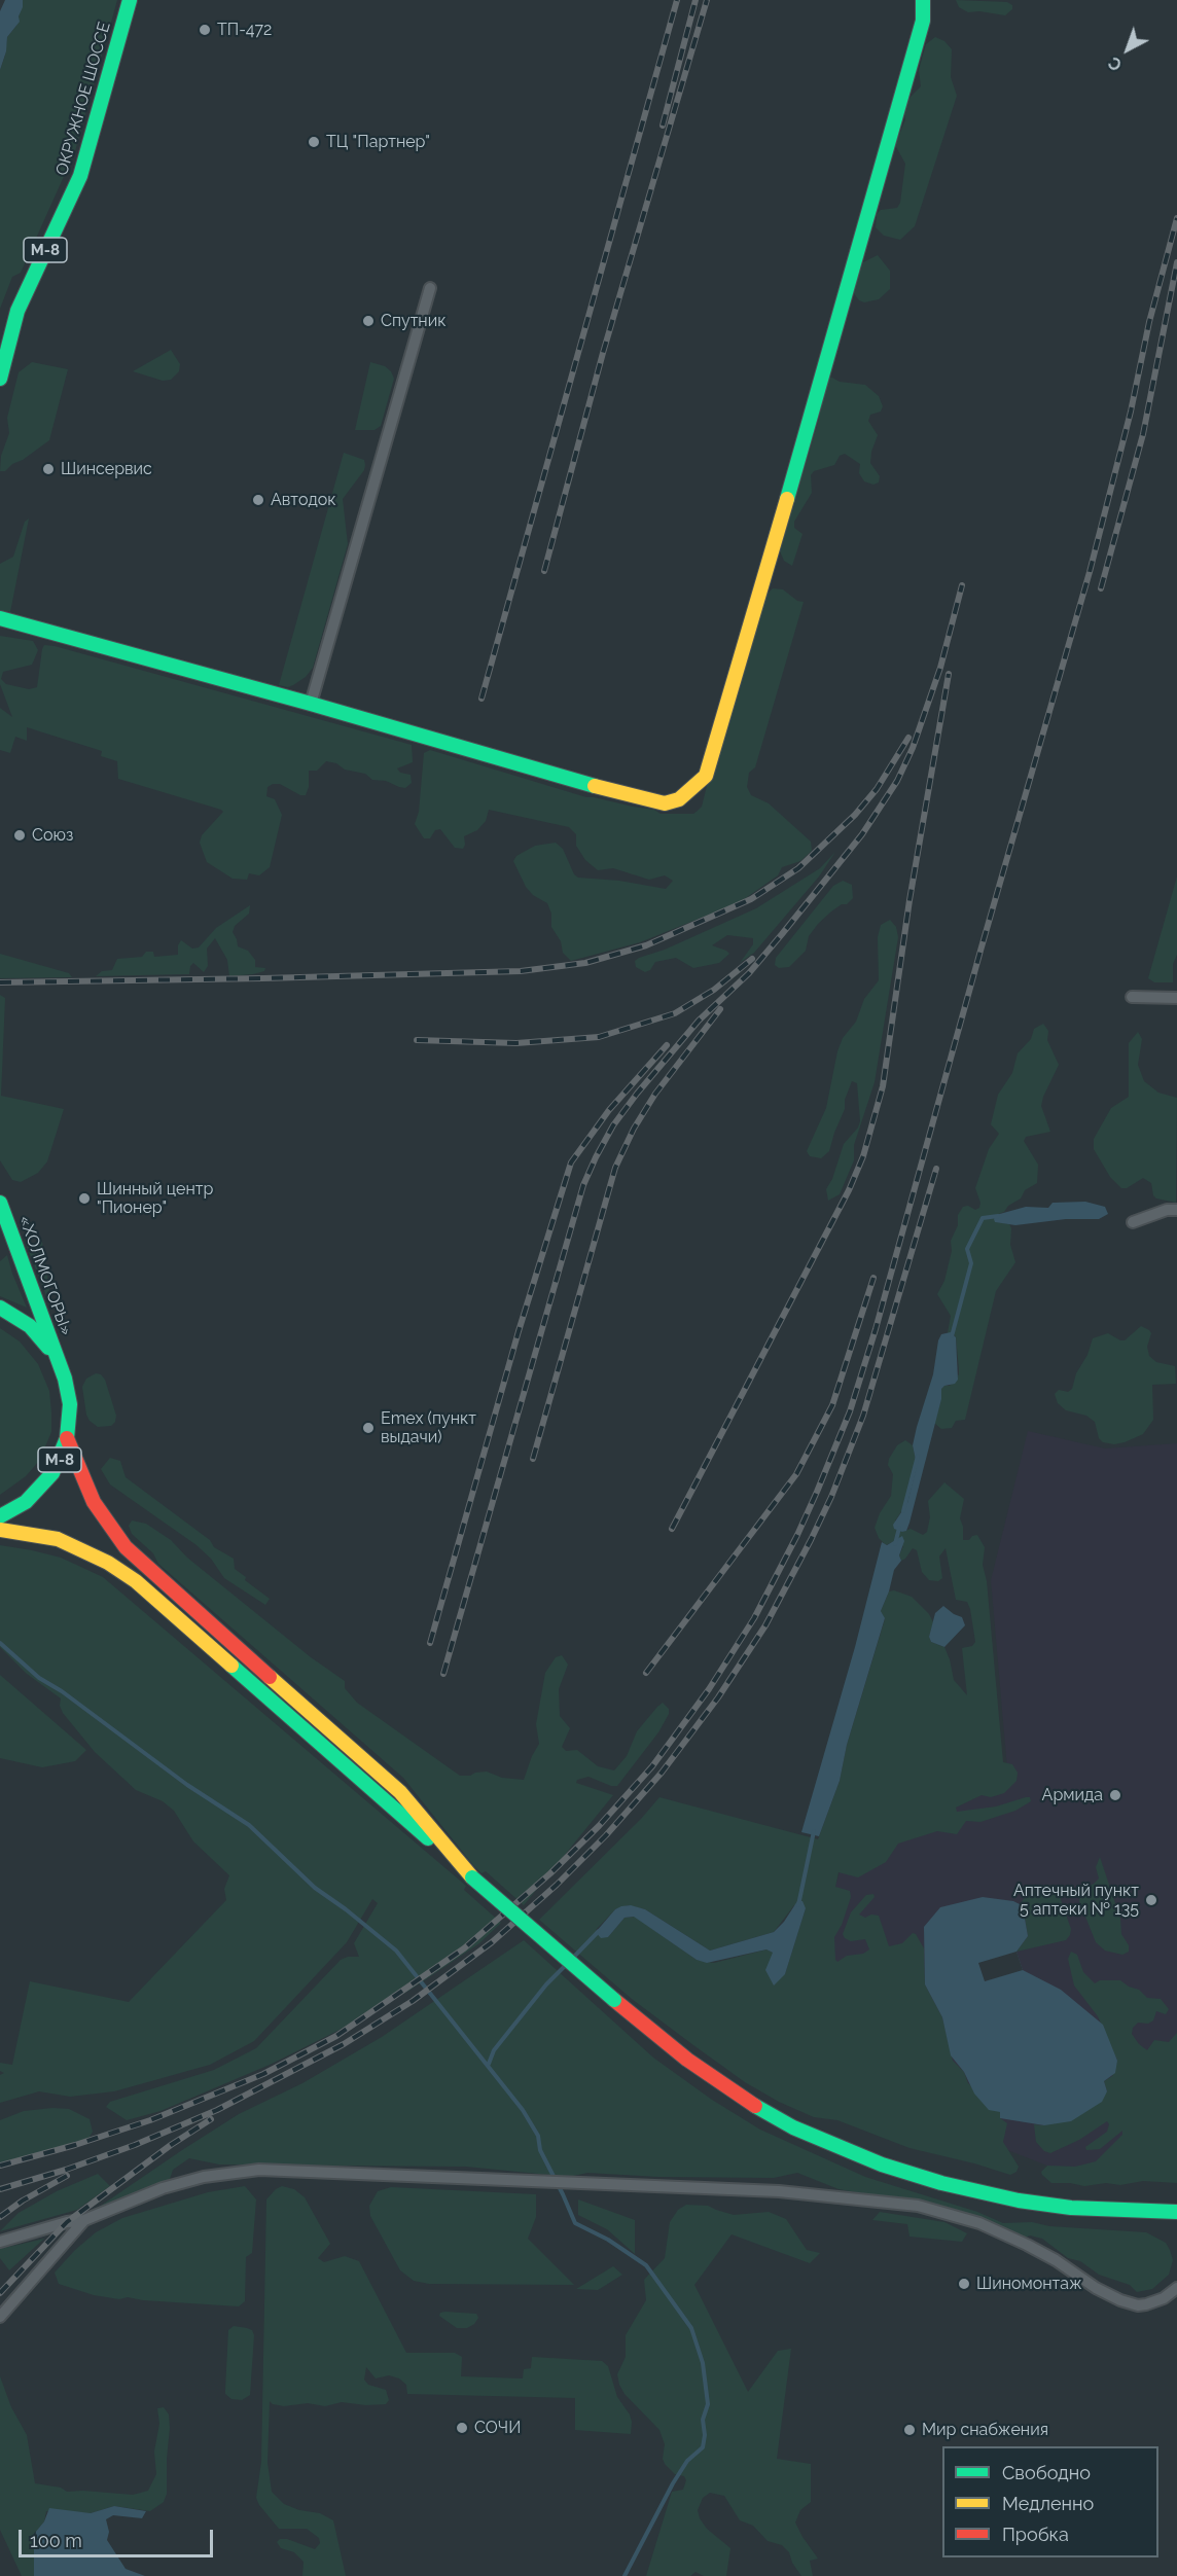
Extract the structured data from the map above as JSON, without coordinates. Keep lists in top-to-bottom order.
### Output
{
  "streets": {
    "main road": ["ОКРУЖНОЕ ШОССЕ", "М-8", "«ХОЛМОГОРЫ»"]
  },
  "places": [
    "ТП-472",
    "ТЦ \"Партнер\"",
    "Спутник",
    "Шинсервис",
    "Автодок",
    "Союз",
    "Шинный центр \"Пионер\"",
    "Emex (пункт выдачи)",
    "Армида",
    "Аптечный пункт 5 аптеки № 135",
    "Шиномонтаж",
    "СОЧИ",
    "Мир снабжения"
  ],
  "legend": ["Свободно", "Медленно", "Пробка"],
  "scale_bar": "100 m",
  "north": "bottom left"
}
